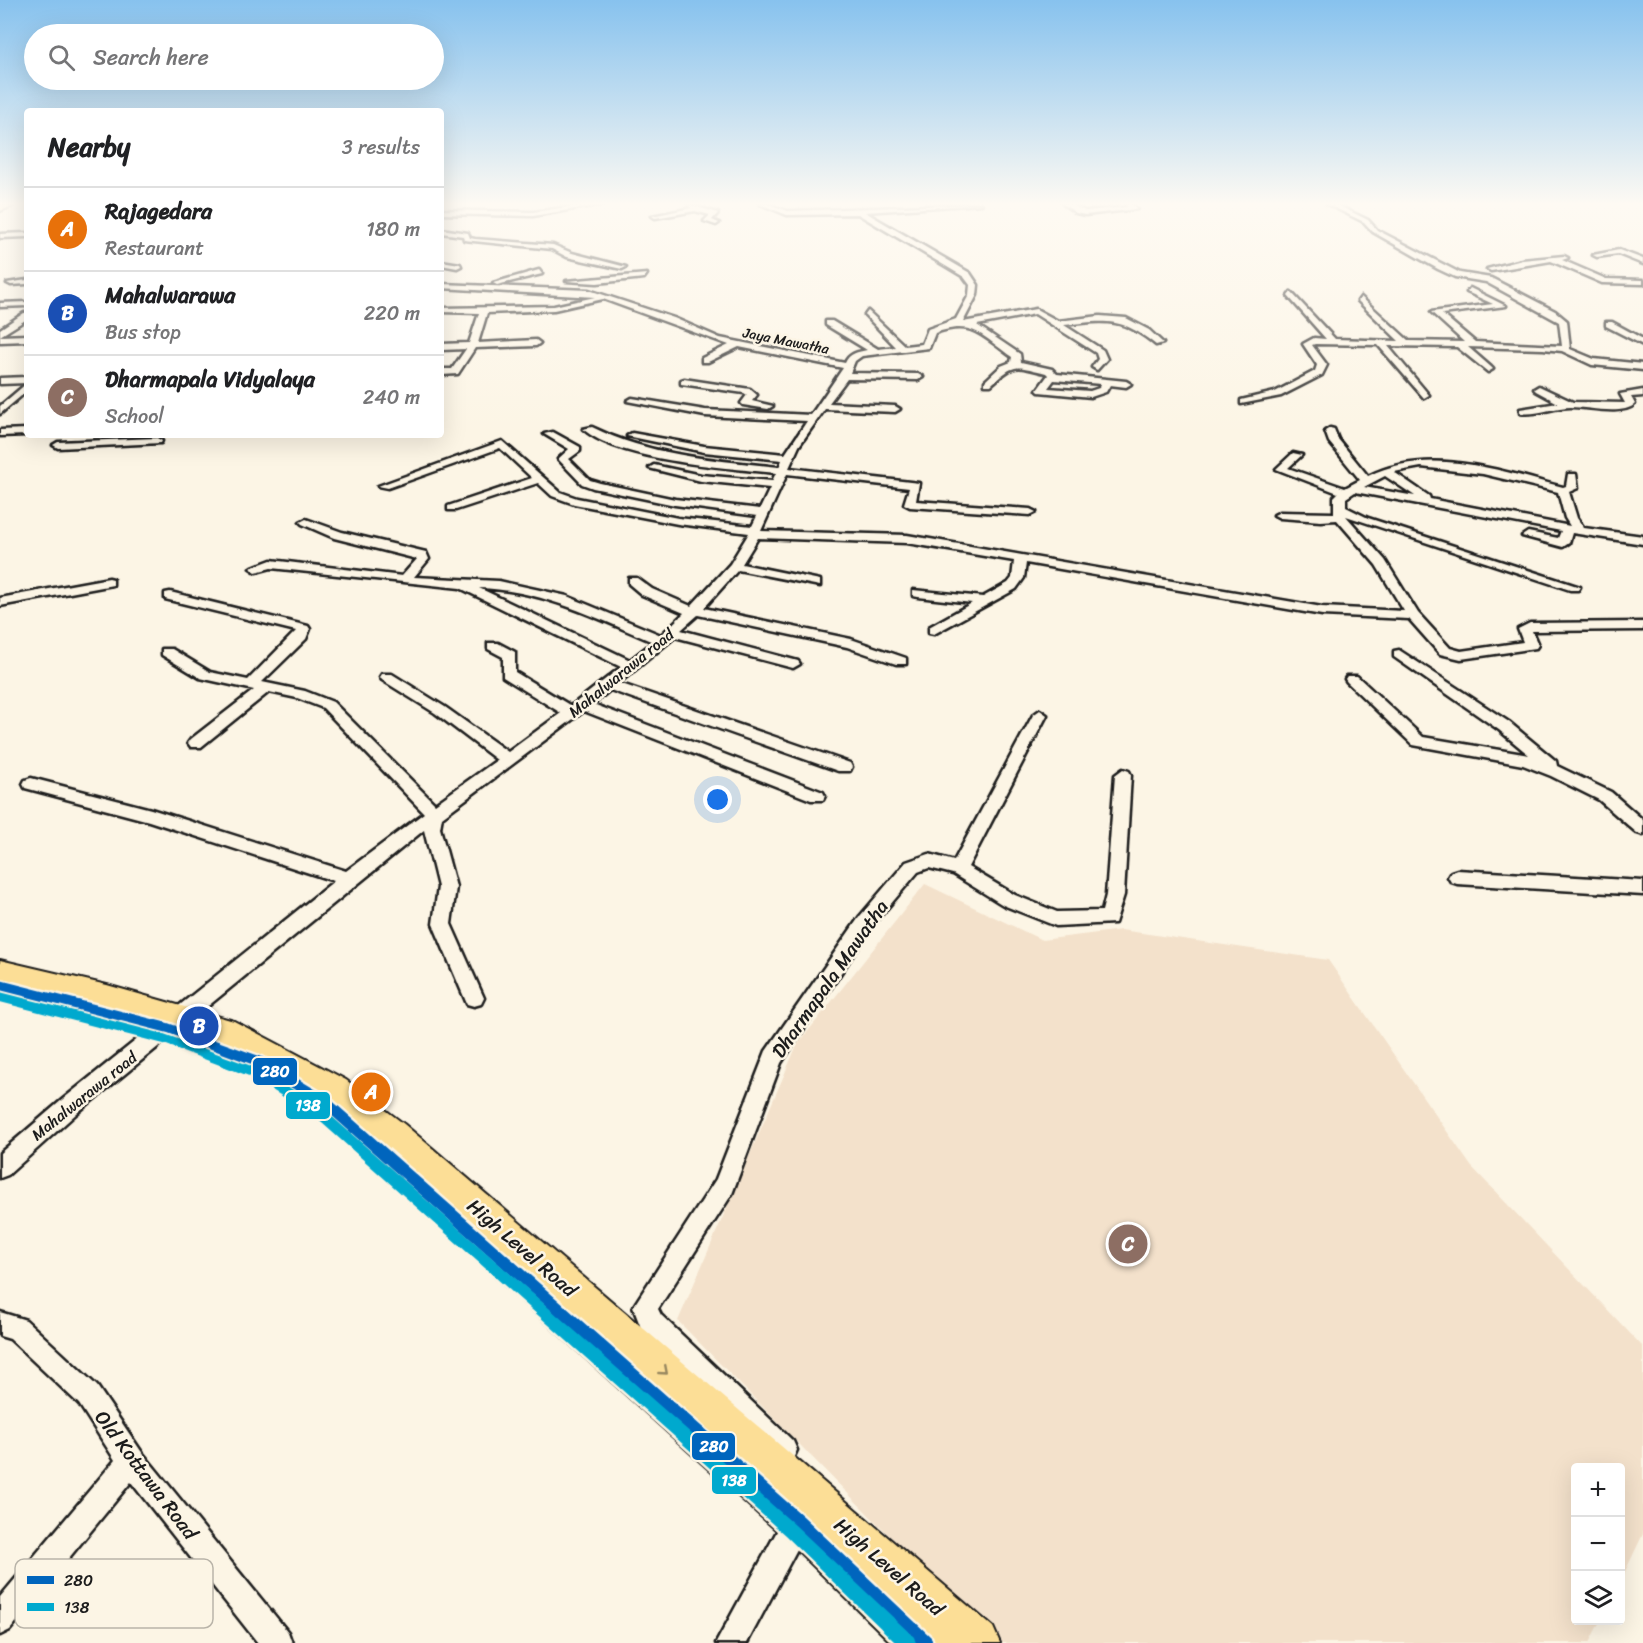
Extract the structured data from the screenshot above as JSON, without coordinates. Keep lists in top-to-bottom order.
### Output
{
  "streets": {
    "highway": ["High Level Road"],
    "street": [
      "Jaya Mawatha",
      "Mahalwarawa road",
      "Dharmapala Mawatha",
      "Old Kottawa Road"
    ]
  },
  "crossings": [
    ["Jaya Mawatha", "Mahalwarawa road"],
    ["Mahalwarawa road", "High Level Road"],
    ["Dharmapala Mawatha", "High Level Road"]
  ],
  "lines": ["transit line 280", "transit line 138"],
  "legend": ["280", "138"],
  "page": {
    "search": "Search here",
    "heading": ["Nearby", "3 results"],
    "list": [
      {
        "mark": "A",
        "name": "Rajagedara",
        "note": "Restaurant",
        "value": "180 m"
      },
      {
        "mark": "B",
        "name": "Mahalwarawa",
        "note": "Bus stop",
        "value": "220 m"
      },
      {
        "mark": "C",
        "name": "Dharmapala Vidyalaya",
        "note": "School",
        "value": "240 m"
      }
    ],
    "pins": ["B", "A", "C"],
    "map_buttons": ["+", "−"]
  }
}
